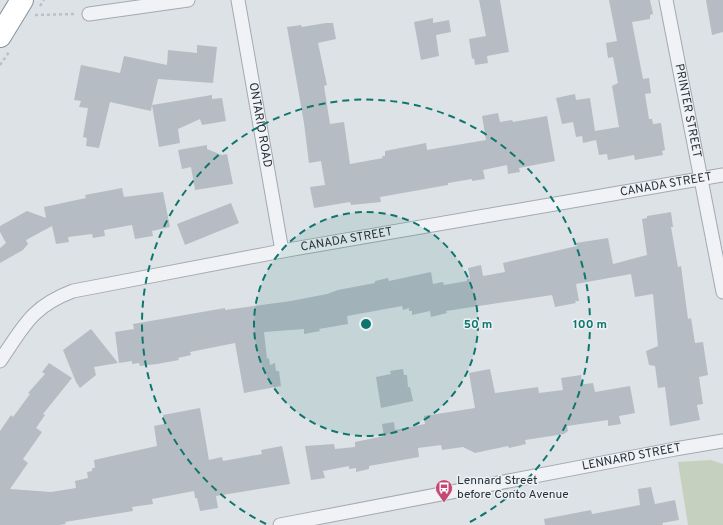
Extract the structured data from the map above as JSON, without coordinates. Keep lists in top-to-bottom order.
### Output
{
  "streets": {
    "street": [
      "PRINTER STREET",
      "ONTARIO ROAD",
      "CANADA STREET",
      "LENNARD STREET"
    ]
  },
  "crossings": [
    ["PRINTER STREET", "CANADA STREET"],
    ["ONTARIO ROAD", "CANADA STREET"]
  ],
  "places": {
    "bus stop": ["Lennard Street before Conto Avenue"]
  },
  "rings": ["50 m", "100 m"]
}
